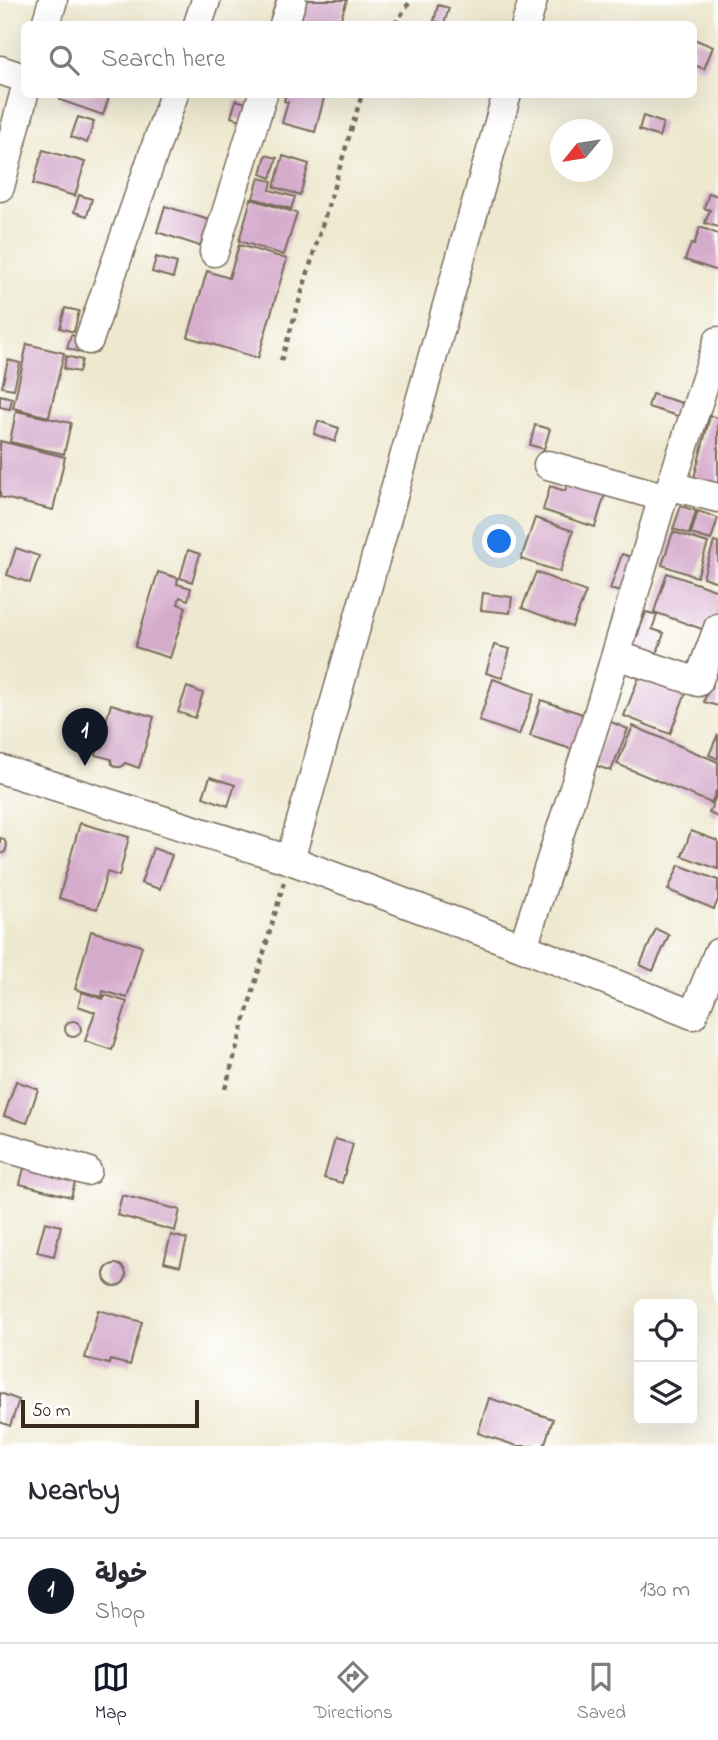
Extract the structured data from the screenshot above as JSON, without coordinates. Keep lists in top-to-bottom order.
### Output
{
  "scale_bar": "50 m",
  "north": "bottom left",
  "page": {
    "search": "Search here",
    "pins": "1",
    "scale": "50 m",
    "heading": "Nearby",
    "list": [
      {
        "mark": "1",
        "name": "خولة",
        "note": "Shop",
        "value": "130 m"
      }
    ],
    "nav": ["Map", "Directions", "Saved"]
  }
}
